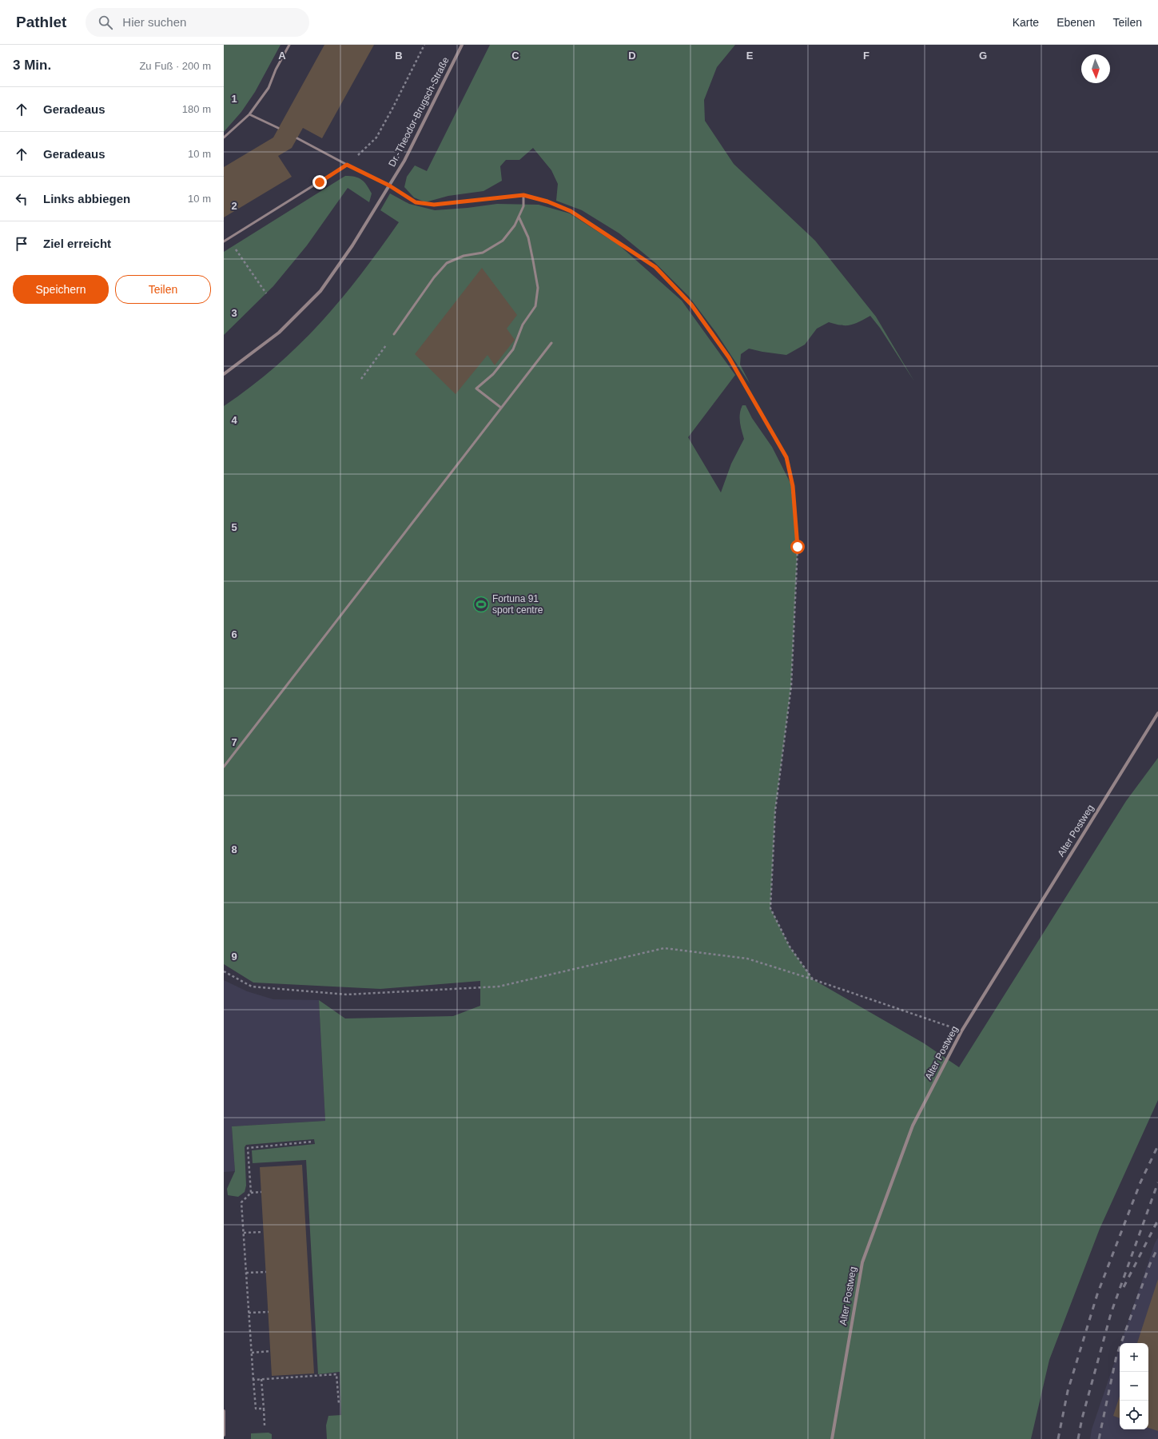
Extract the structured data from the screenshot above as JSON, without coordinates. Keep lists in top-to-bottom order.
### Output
{
  "streets": {
    "street": ["Dr.-Theodor-Brugsch-Straße", "Alter Postweg"]
  },
  "places": {
    "sports": ["Fortuna 91 sport centre"]
  },
  "north": "bottom",
  "page": {
    "header": "Pathlet",
    "search": "Hier suchen",
    "nav": ["Karte", "Ebenen", "Teilen"],
    "heading": ["3 Min.", "Zu Fuß · 200 m"],
    "list": [
      ["Geradeaus", "180 m"],
      ["Geradeaus", "10 m"],
      ["Links abbiegen", "10 m"],
      "Ziel erreicht"
    ],
    "buttons": ["Speichern", "Teilen"],
    "map_buttons": ["+", "−"]
  },
  "grid": {
    "columns": [
      "A",
      "B",
      "C",
      "D",
      "E",
      "F",
      "G"
    ],
    "rows": [
      "1",
      "2",
      "3",
      "4",
      "5",
      "6",
      "7",
      "8",
      "9"
    ]
  }
}
